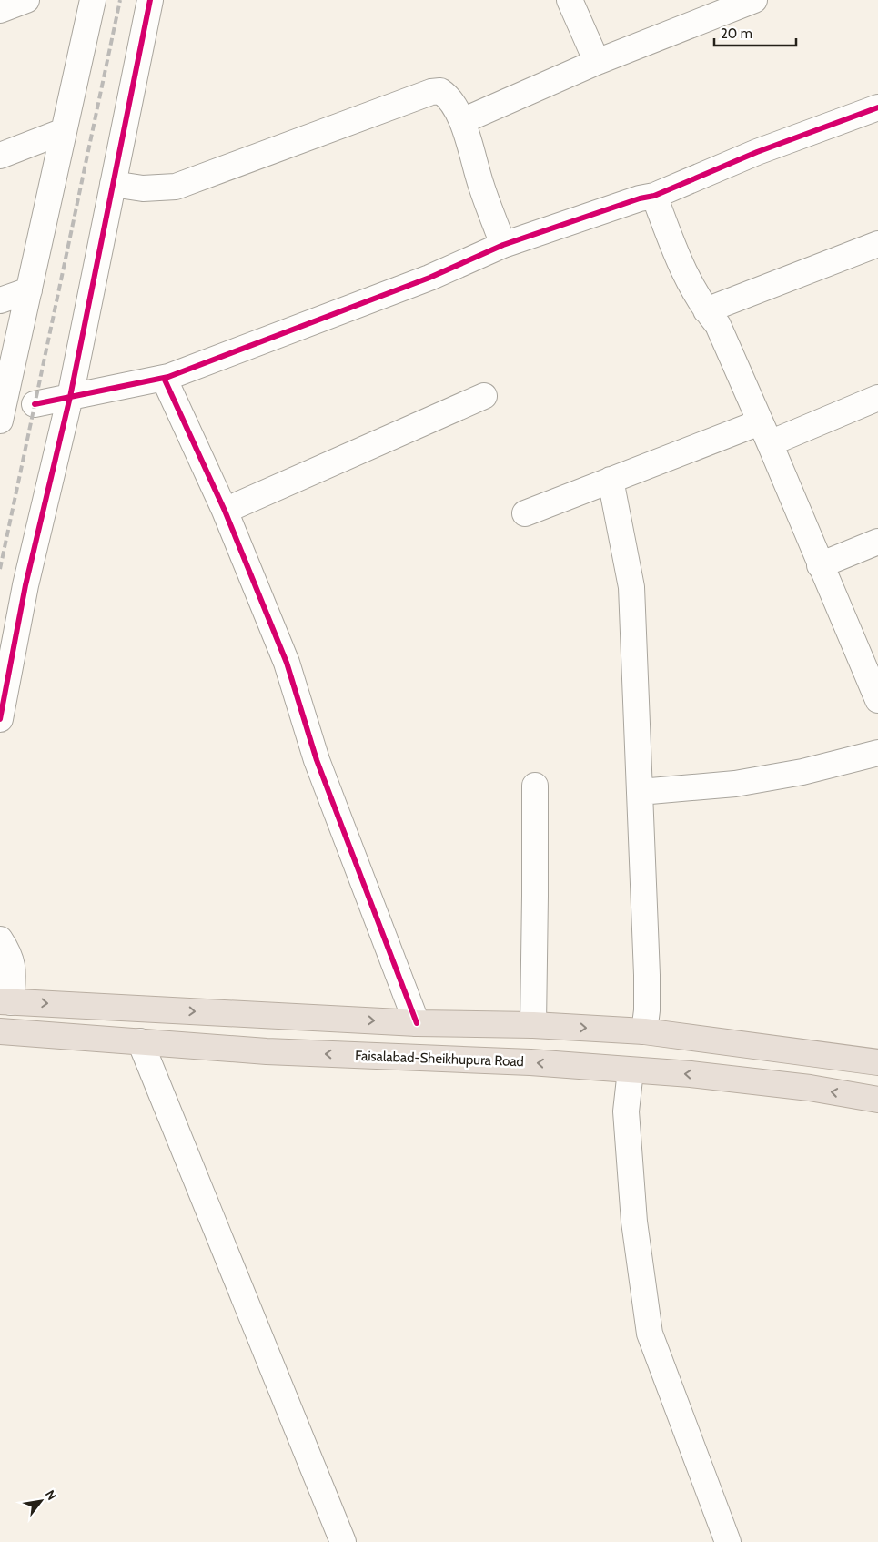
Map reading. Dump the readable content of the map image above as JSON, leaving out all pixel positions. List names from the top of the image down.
{
  "streets": {
    "highway": ["Faisalabad-Sheikhupura Road"]
  },
  "scale_bar": "20 m",
  "north": "top right"
}
